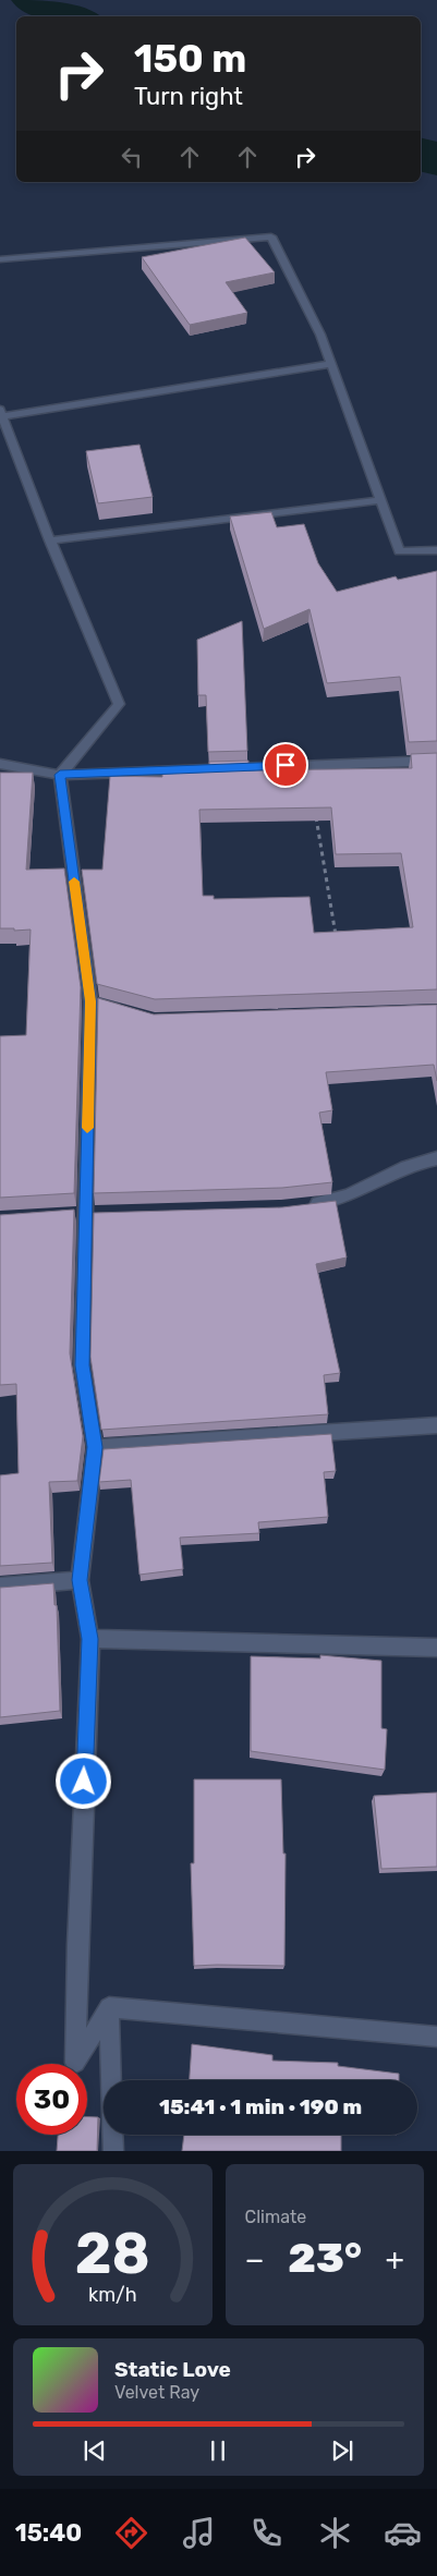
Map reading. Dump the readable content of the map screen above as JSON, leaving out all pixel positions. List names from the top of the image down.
{
  "page": {
    "turn": ["150 m", "Turn right"],
    "limit": "30",
    "trip": "15:41 · 1 min · 190 m",
    "tile": "Climate",
    "heat": ["−", "23°", "+"],
    "song": ["Static Love", "Velvet Ray"],
    "tabs": "15:40",
    "gauge": ["28", "km/h"]
  }
}
